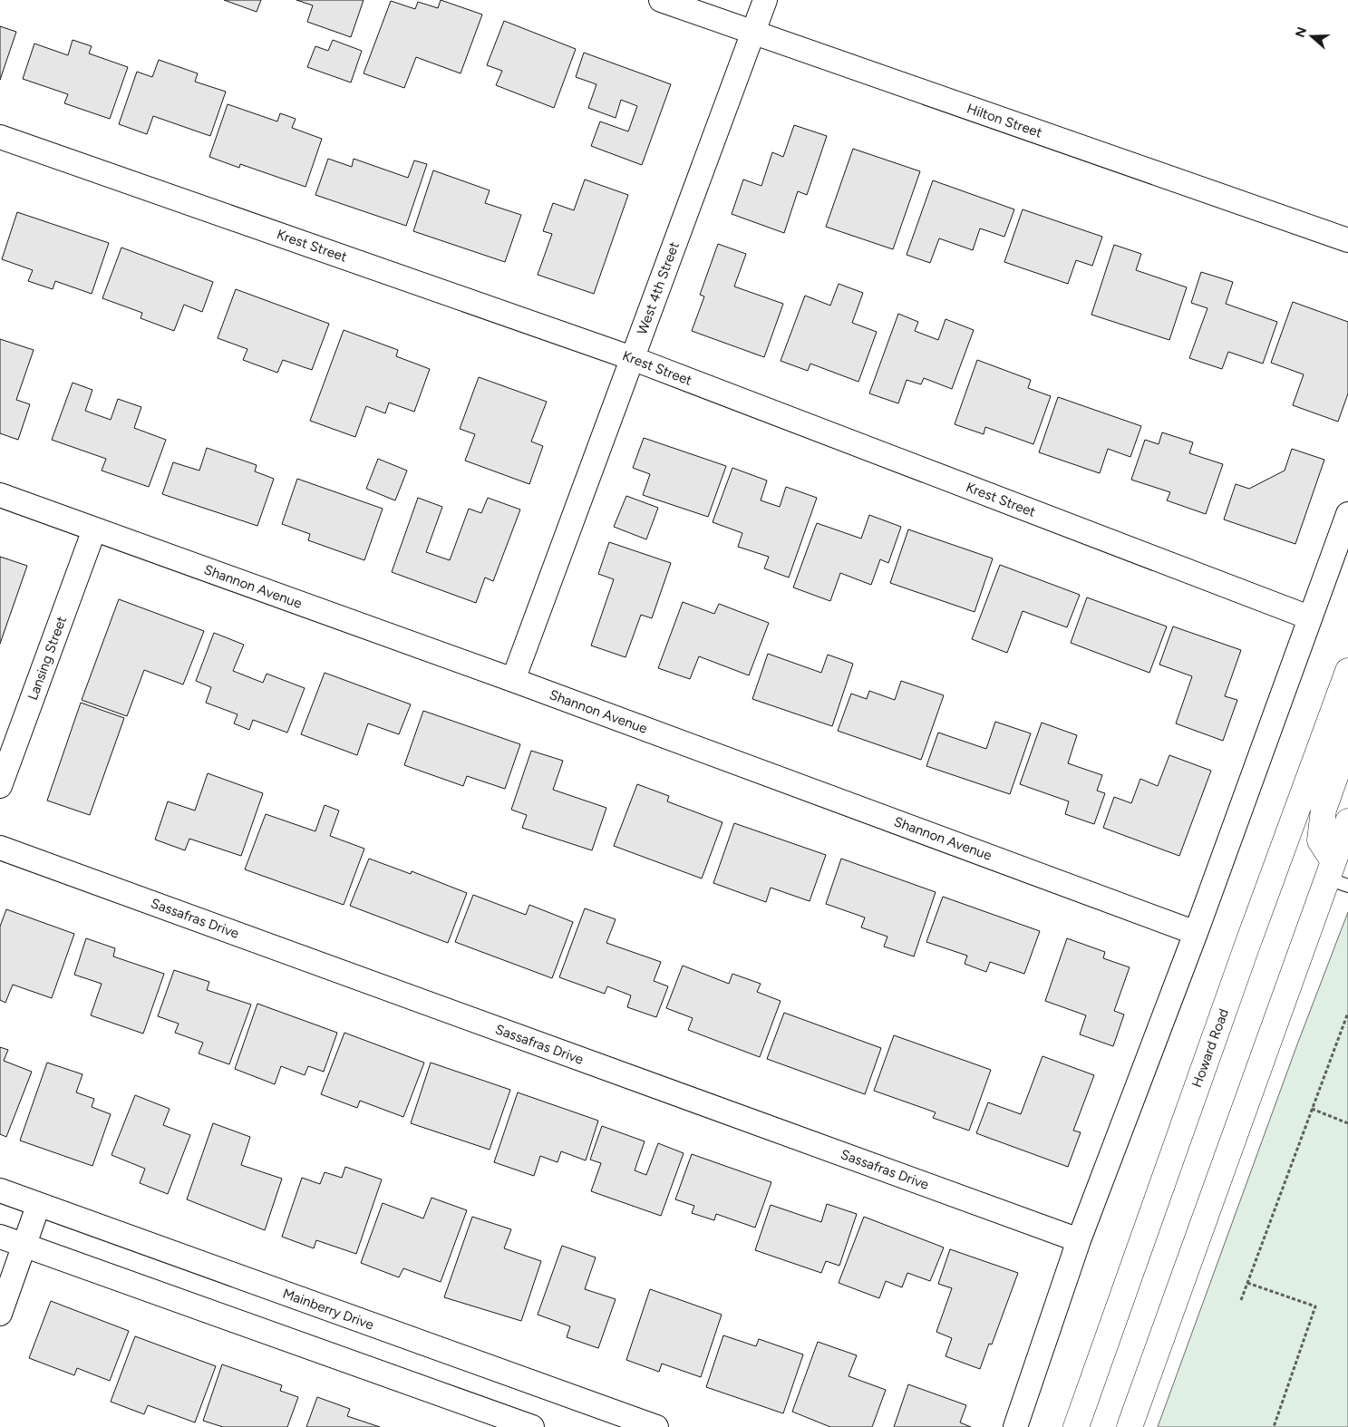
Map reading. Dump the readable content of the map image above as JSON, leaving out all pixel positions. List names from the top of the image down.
{
  "streets": {
    "main road": ["Howard Road"],
    "street": [
      "Hilton Street",
      "Krest Street",
      "West 4th Street",
      "Shannon Avenue",
      "Lansing Street",
      "Sassafras Drive",
      "Mainberry Drive"
    ]
  },
  "crossings": [
    ["Hilton Street", "West 4th Street"],
    ["Krest Street", "West 4th Street"],
    ["West 4th Street", "Shannon Avenue"],
    ["Shannon Avenue", "Lansing Street"]
  ],
  "north": "left"
}
